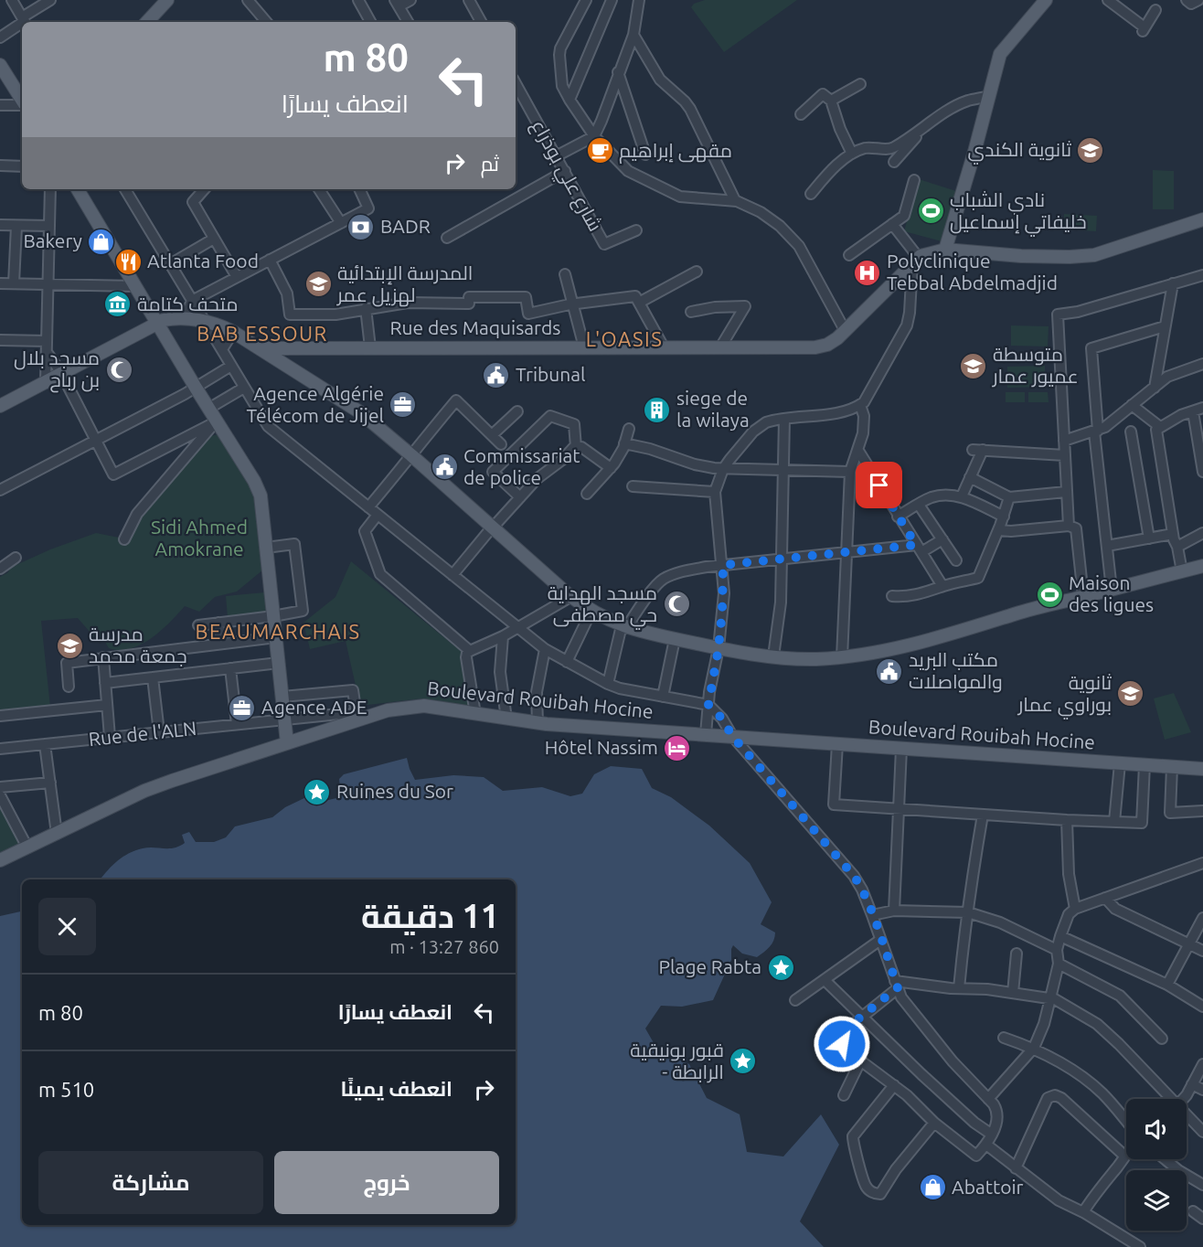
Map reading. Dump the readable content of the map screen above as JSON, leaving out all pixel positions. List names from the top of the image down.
{
  "streets": {
    "main road": ["Rue des Maquisards", "Boulevard Rouibah Hocine"],
    "street": ["شارع علي بوذراع", "Rue de l'ALN"]
  },
  "crossings": [
    ["Boulevard Rouibah Hocine", "Rue de l'ALN"]
  ],
  "districts": ["BAB ESSOUR", "L'OASIS", "BEAUMARCHAIS"],
  "parks": ["Sidi Ahmed Amokrane"],
  "places": {
    "school or university": [
      "ثانوية الكندي",
      "المدرسة الإبتدائية لهزيل عمر",
      "متوسطة عميور عمار",
      "مدرسة جمعة محمد",
      "ثانوية بوراوي عمار"
    ],
    "cafe": ["مقهى إبراهيم"],
    "sports": ["نادي الشباب خليفاتي إسماعيل", "Maison des ligues"],
    "bank": ["BADR"],
    "shop": ["Bakery", "Abattoir"],
    "restaurant": ["Atlanta Food"],
    "hospital": ["Polyclinique Tebbal Abdelmadjid"],
    "museum": ["متحف كتامة"],
    "mosque": ["مسجد بلال بن رباح", "مسجد الهداية حي مصطفى"],
    "public building": ["Tribunal", "Commissariat de police", "مكتب البريد والمواصلات"],
    "office": ["Agence Algérie Télécom de Jijel", "Agence ADE"],
    "building": ["siege de la wilaya"],
    "hotel": ["Hôtel Nassim"],
    "place": ["Ruines du Sor", "Plage Rabta", "قبور بونيقية - الرابطة"]
  },
  "page": {
    "turn": ["80 m", "انعطف يسارًا"],
    "then": "ثم",
    "heading": ["11 دقيقة", "860 m · 13:27"],
    "list": [
      {
        "name": "انعطف يسارًا",
        "value": "80 m"
      },
      {
        "name": "انعطف يمينًا",
        "value": "510 m"
      }
    ],
    "buttons": ["خروج", "مشاركة"]
  }
}
